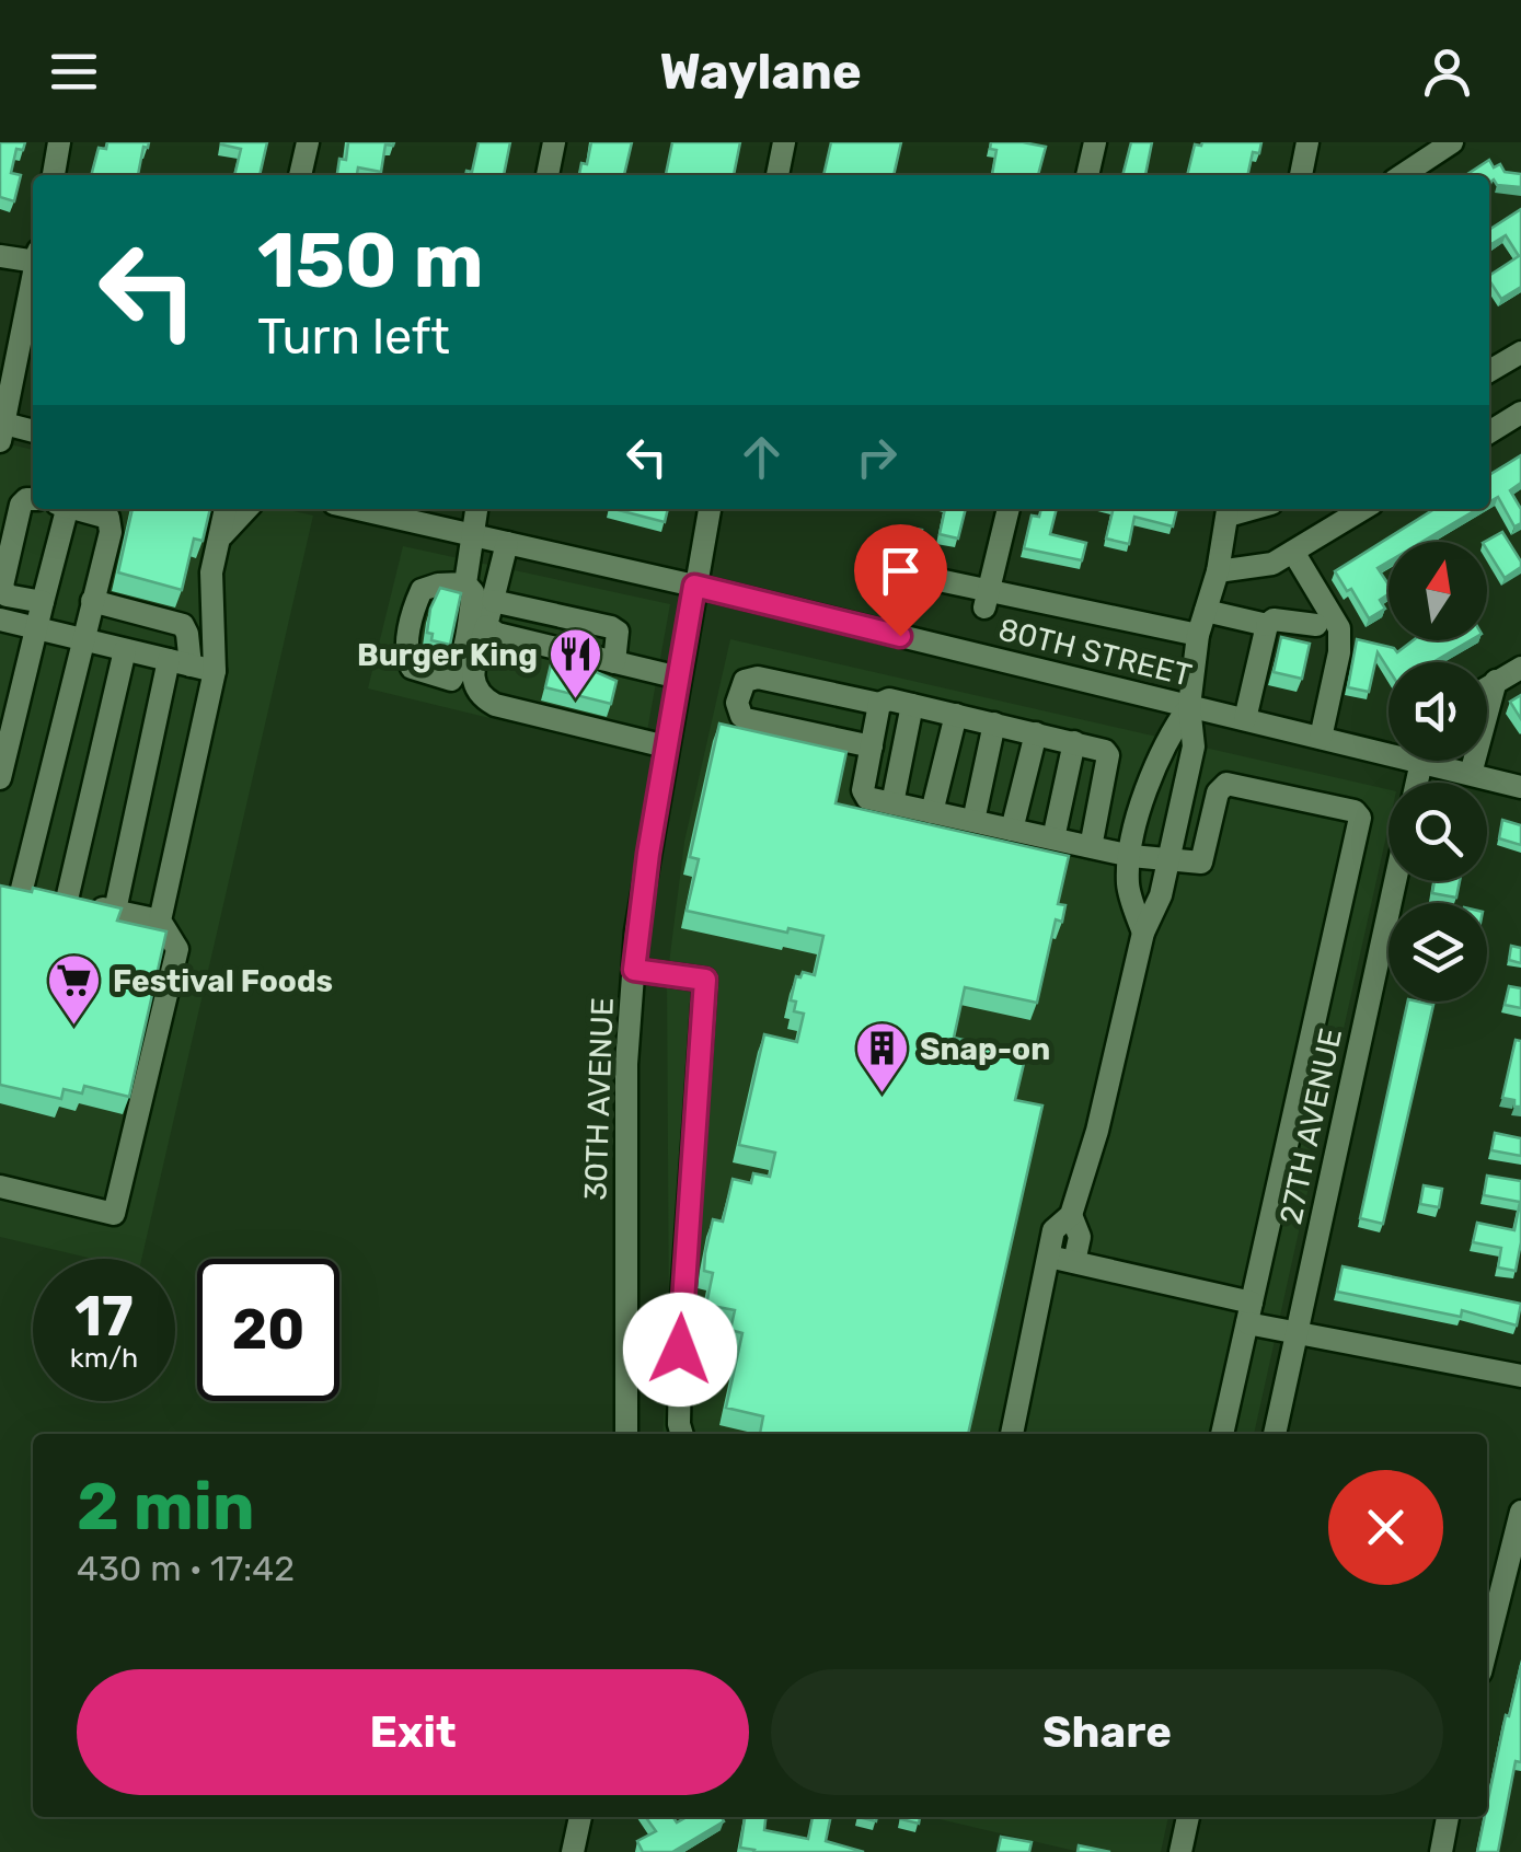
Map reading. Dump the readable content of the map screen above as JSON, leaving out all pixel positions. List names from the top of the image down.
{
  "streets": {
    "street": ["80TH STREET", "30TH AVENUE", "27TH AVENUE"]
  },
  "crossings": [
    ["80TH STREET", "30TH AVENUE"]
  ],
  "places": {
    "restaurant": ["Burger King"],
    "supermarket": ["Festival Foods"],
    "building": ["Snap-on"]
  },
  "north": "top",
  "page": {
    "header": "Waylane",
    "turn": ["150 m", "Turn left"],
    "speed": "17 km/h",
    "limit": "20",
    "heading": ["2 min", "430 m · 17:42"],
    "buttons": ["Exit", "Share"]
  }
}
